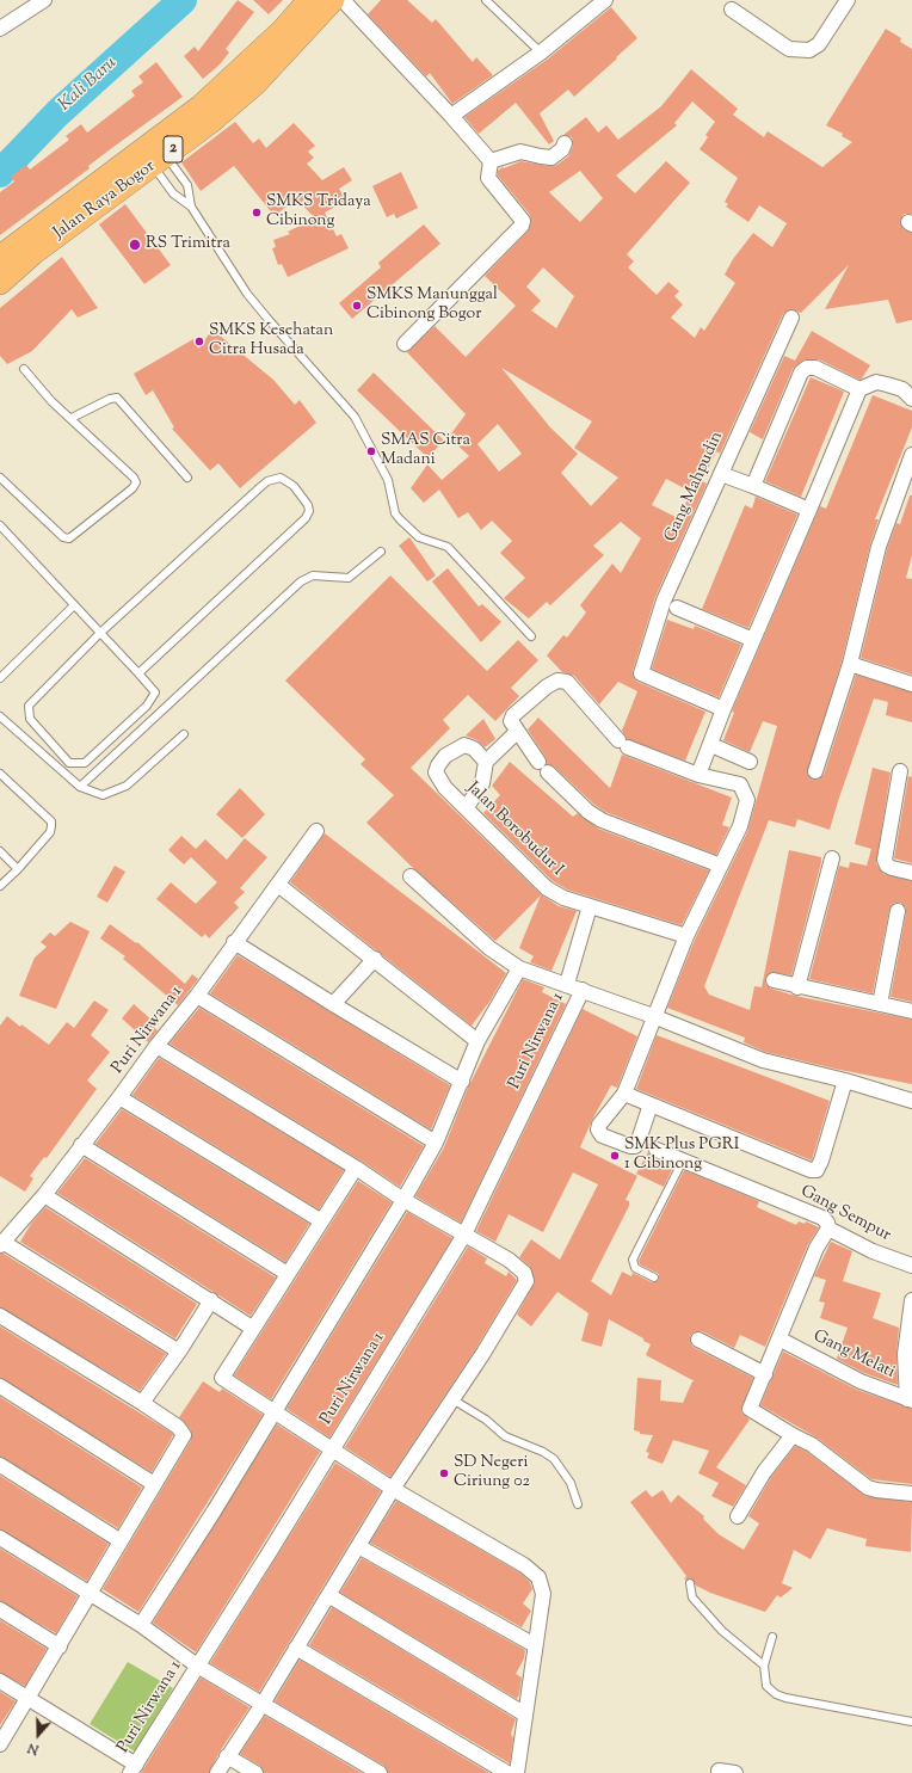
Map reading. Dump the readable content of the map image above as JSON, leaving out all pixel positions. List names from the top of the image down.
{
  "streets": {
    "highway": ["2", "Jalan Raya Bogor"],
    "street": [
      "Gang Mahpudin",
      "Jalan Borobudur I",
      "Puri Nirwana 1",
      "Gang Sempur",
      "Gang Melati"
    ]
  },
  "water": ["Kali Baru"],
  "places": [
    "SMKS Tridaya Cibinong",
    "RS Trimitra",
    "SMKS Manunggal Cibinong Bogor",
    "SMKS Kesehatan Citra Husada",
    "SMAS Citra Madani",
    "SMK Plus PGRI 1 Cibinong",
    "SD Negeri Ciriung 02"
  ],
  "north": "bottom"
}
